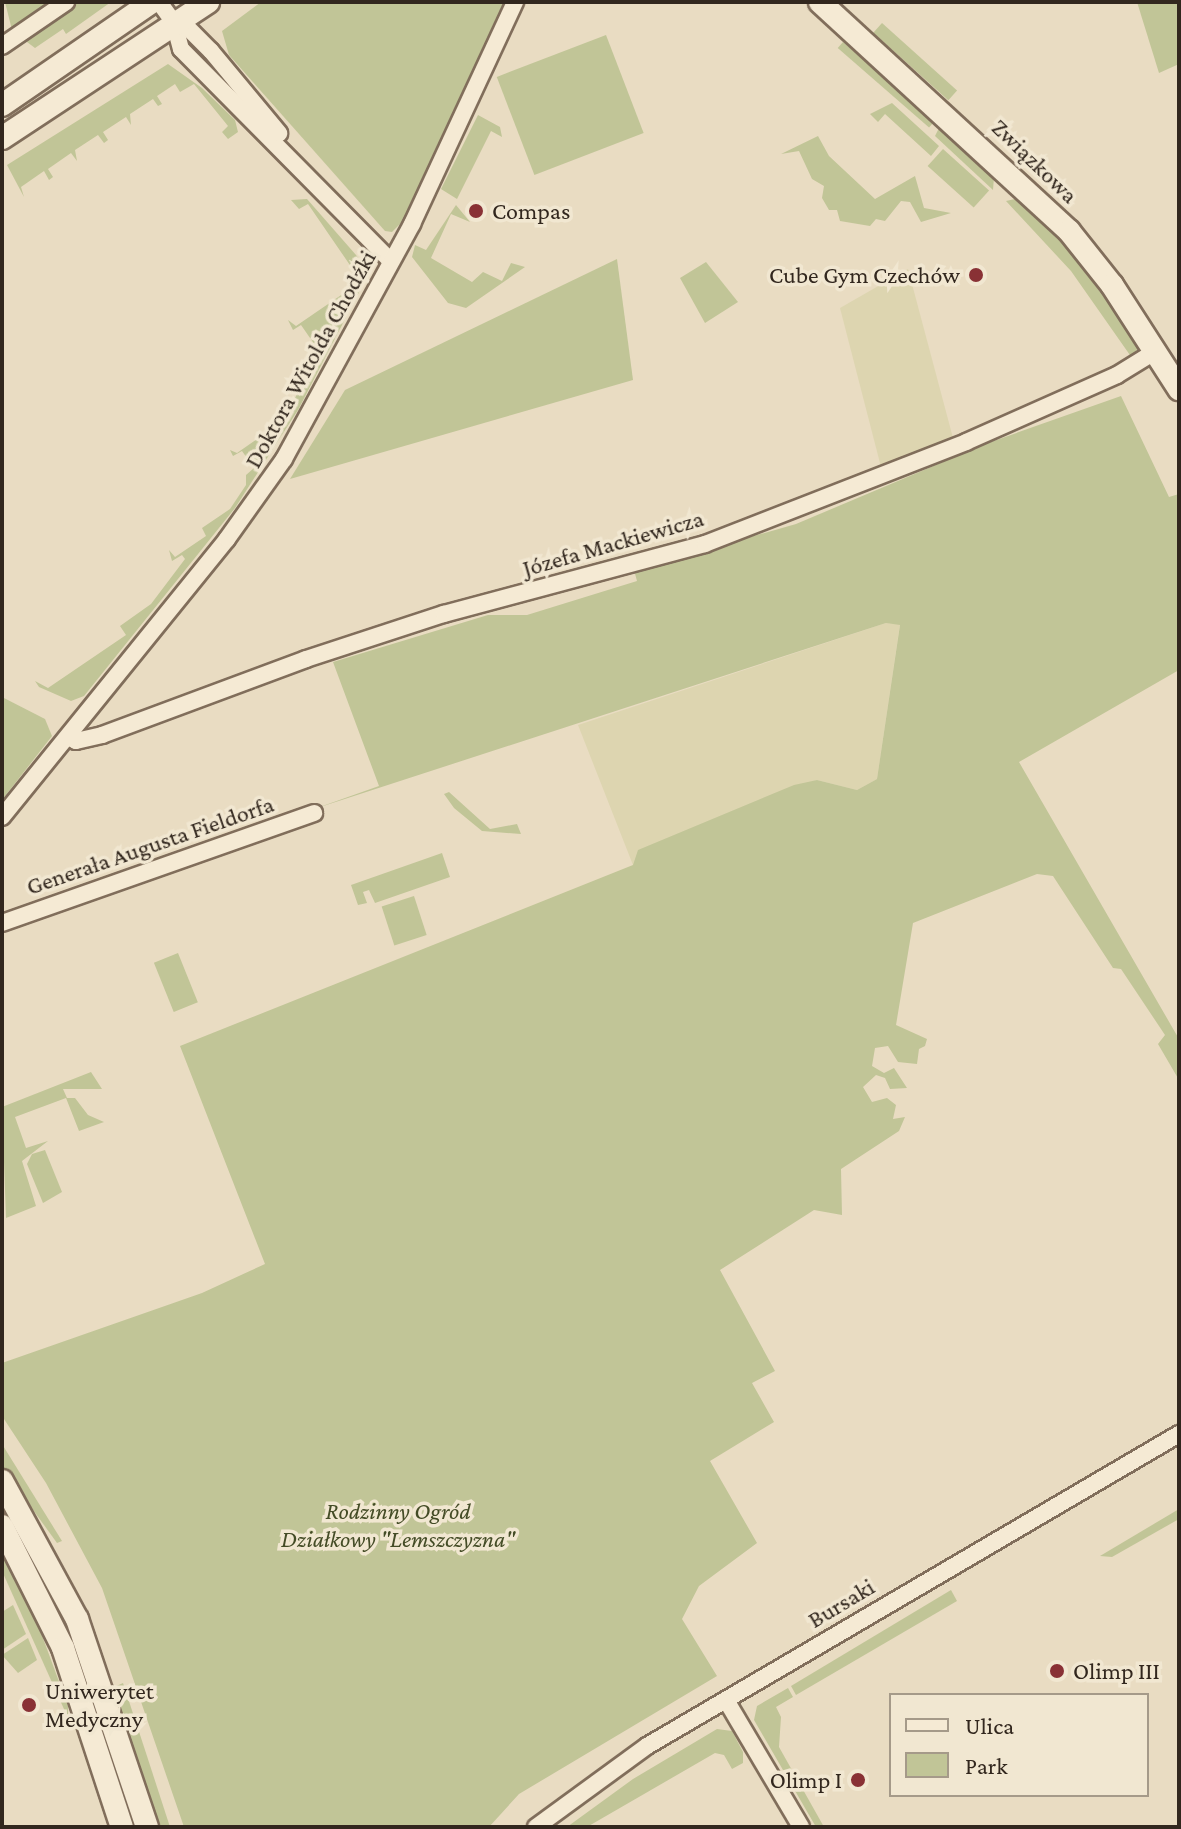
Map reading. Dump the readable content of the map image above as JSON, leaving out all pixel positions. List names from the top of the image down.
{
  "streets": {
    "street": [
      "Związkowa",
      "Doktora Witolda Chodźki",
      "Józefa Mackiewicza",
      "Generała Augusta Fieldorfa",
      "Bursaki"
    ]
  },
  "crossings": [
    ["Związkowa", "Józefa Mackiewicza"],
    ["Doktora Witolda Chodźki", "Józefa Mackiewicza"]
  ],
  "parks": ["Rodzinny Ogród Działkowy \"Lemszczyzna\""],
  "places": [
    "Compas",
    "Cube Gym Czechów",
    "Olimp III",
    "Uniwerytet Medyczny",
    "Olimp I"
  ],
  "legend": ["Ulica", "Park"]
}
